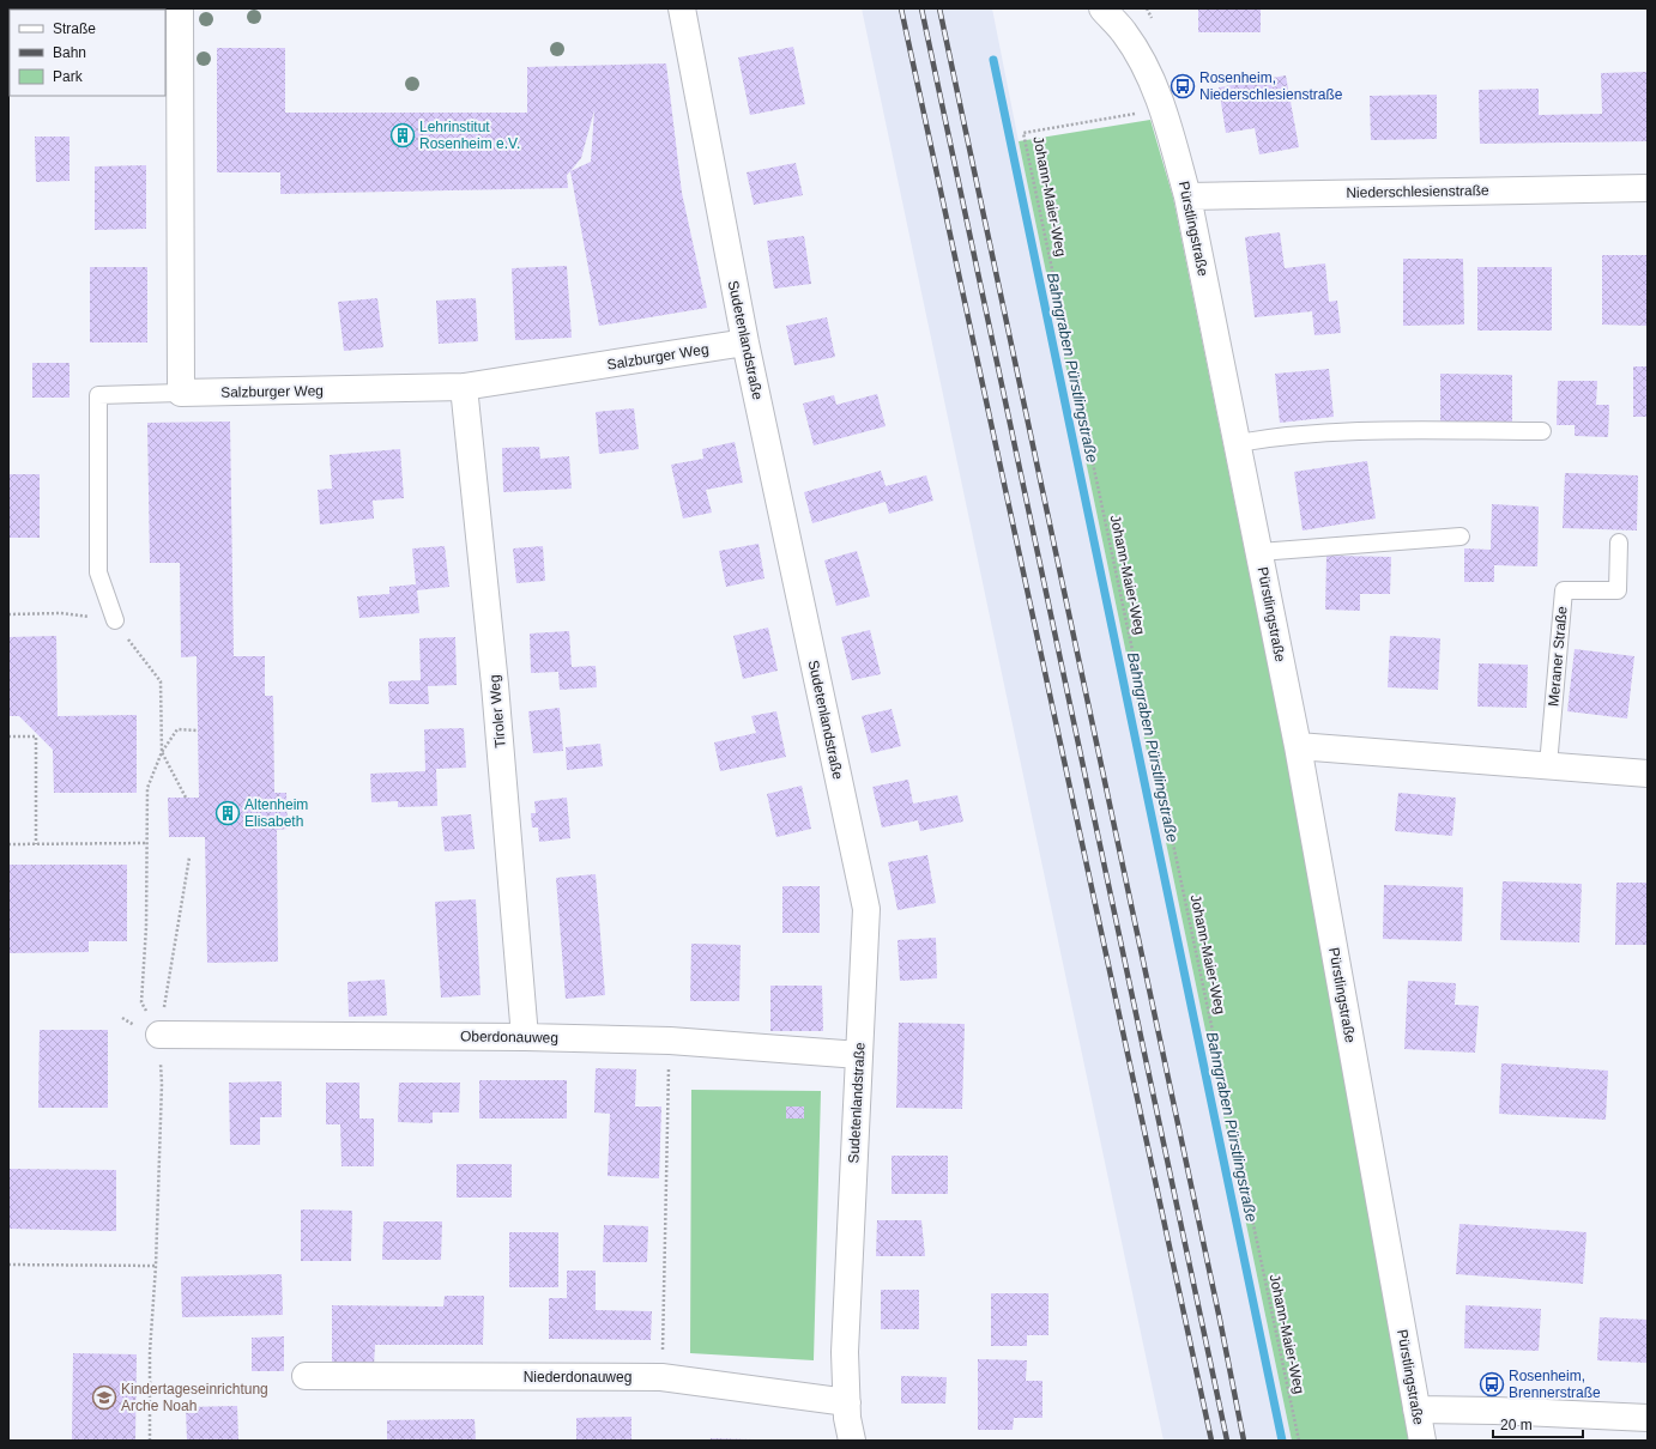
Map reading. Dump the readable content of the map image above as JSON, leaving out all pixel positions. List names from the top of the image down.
{
  "streets": {
    "street": [
      "Niederschlesienstraße",
      "Pürstlingstraße",
      "Sudetenlandstraße",
      "Salzburger Weg",
      "Tiroler Weg",
      "Oberdonauweg",
      "Niederdonauweg"
    ],
    "lane": ["Meraner Straße"],
    "path": ["Johann-Maier-Weg"]
  },
  "crossings": [
    ["Niederschlesienstraße", "Pürstlingstraße"],
    ["Johann-Maier-Weg", "Pürstlingstraße"],
    ["Sudetenlandstraße", "Salzburger Weg"],
    ["Sudetenlandstraße", "Oberdonauweg"],
    ["Sudetenlandstraße", "Niederdonauweg"],
    ["Salzburger Weg", "Tiroler Weg"],
    ["Tiroler Weg", "Oberdonauweg"]
  ],
  "water": ["Bahngraben Pürstlingstraße"],
  "places": {
    "bus stop": ["Rosenheim, Niederschlesienstraße", "Rosenheim, Brennerstraße"],
    "building": ["Lehrinstitut Rosenheim e.V.", "Altenheim Elisabeth"],
    "school or university": ["Kindertageseinrichtung Arche Noah"]
  },
  "legend": ["Straße", "Bahn", "Park"],
  "scale_bar": "20 m"
}
